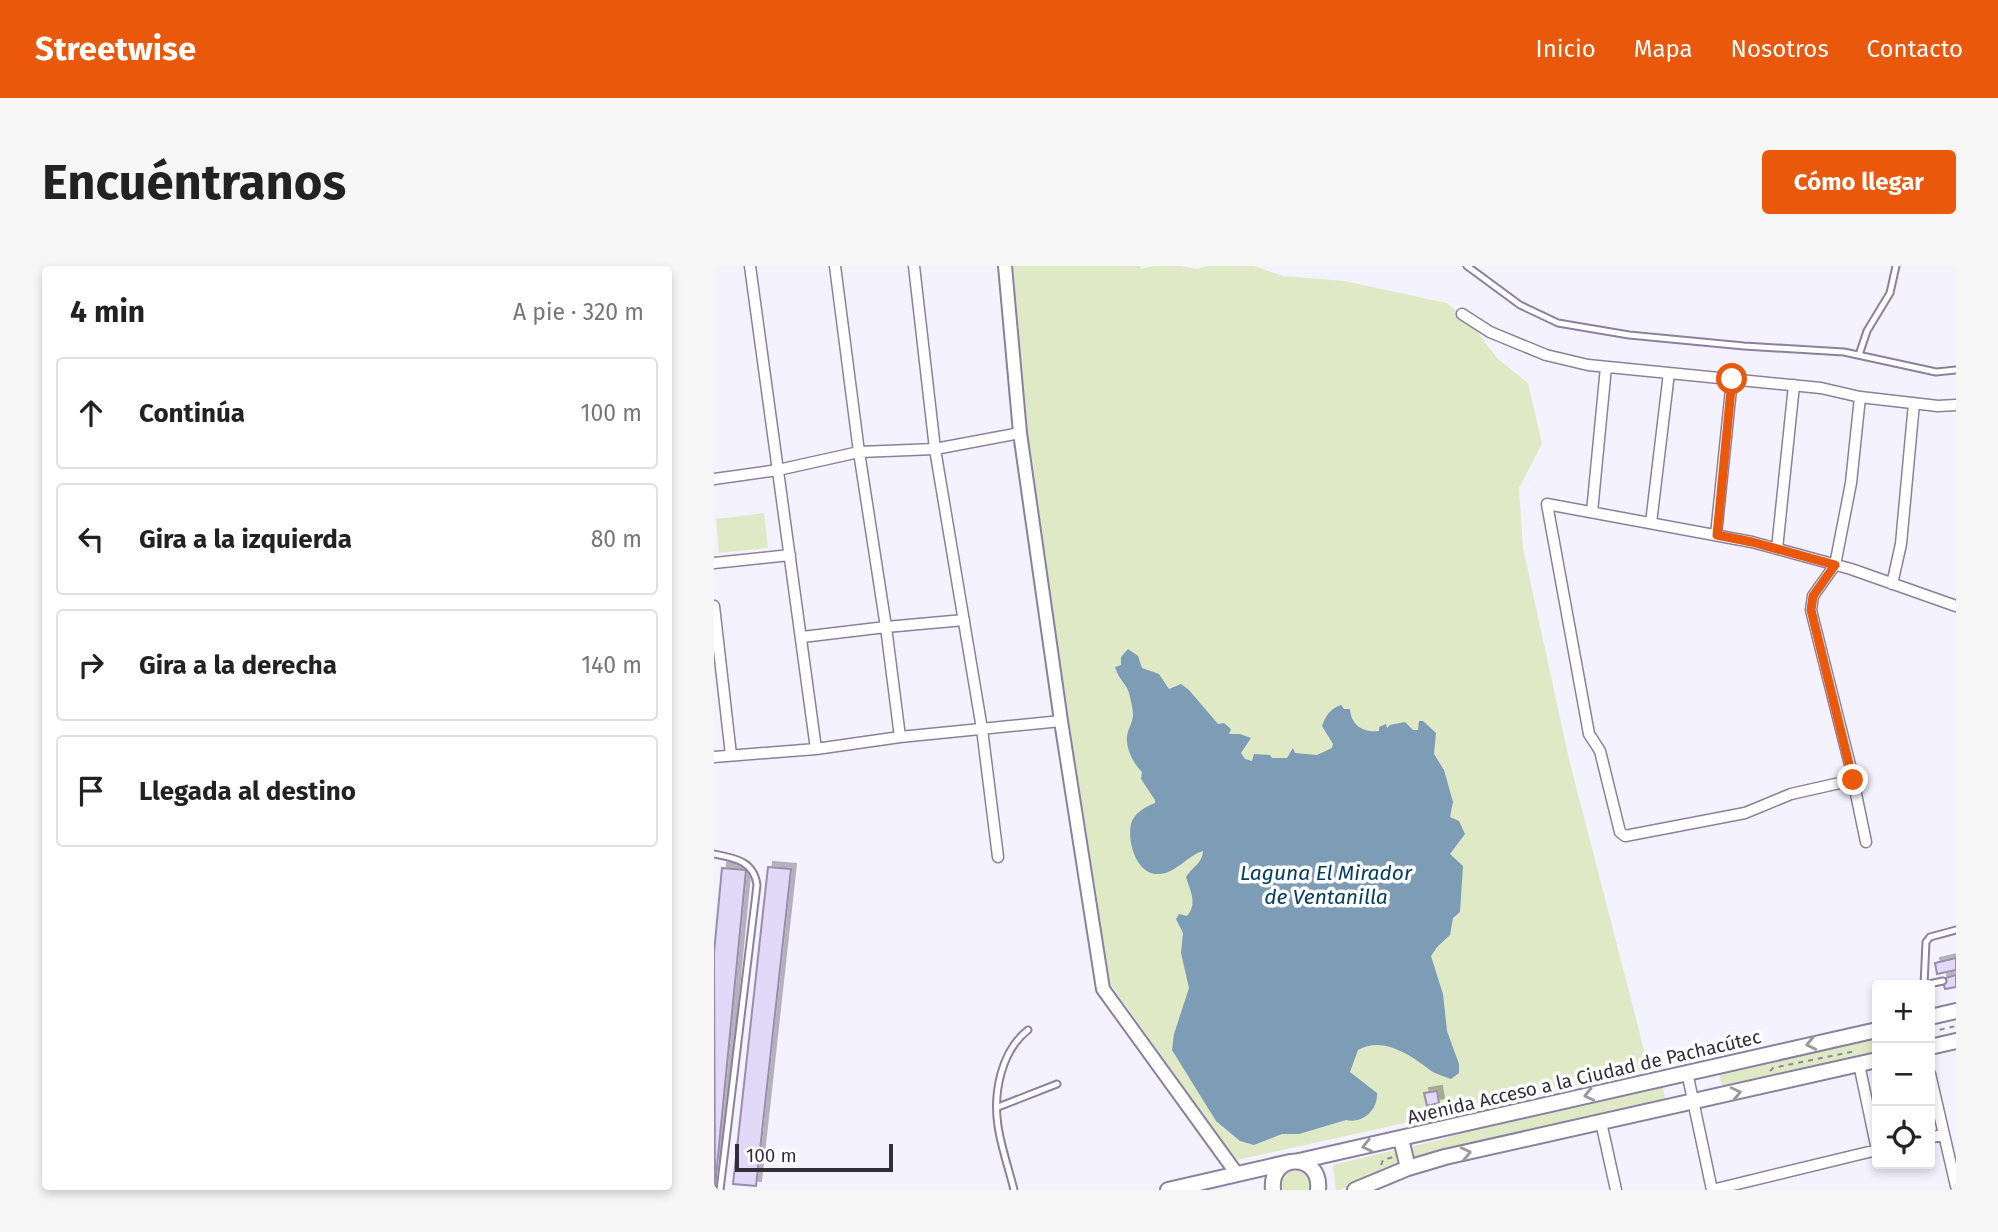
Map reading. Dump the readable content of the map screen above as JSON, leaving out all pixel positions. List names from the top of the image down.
{
  "streets": {
    "main road": ["Avenida Acceso a la Ciudad de Pachacútec"]
  },
  "water": ["Laguna El Mirador de Ventanilla"],
  "scale_bar": "100 m",
  "page": {
    "header": "Streetwise",
    "nav": [
      "Inicio",
      "Mapa",
      "Nosotros",
      "Contacto"
    ],
    "buttons": "Cómo llegar",
    "title": "Encuéntranos",
    "heading": ["4 min", "A pie · 320 m"],
    "list": [
      ["Continúa", "100 m"],
      ["Gira a la izquierda", "80 m"],
      ["Gira a la derecha", "140 m"],
      "Llegada al destino"
    ],
    "map_buttons": ["+", "−"],
    "scale": "100 m"
  }
}
